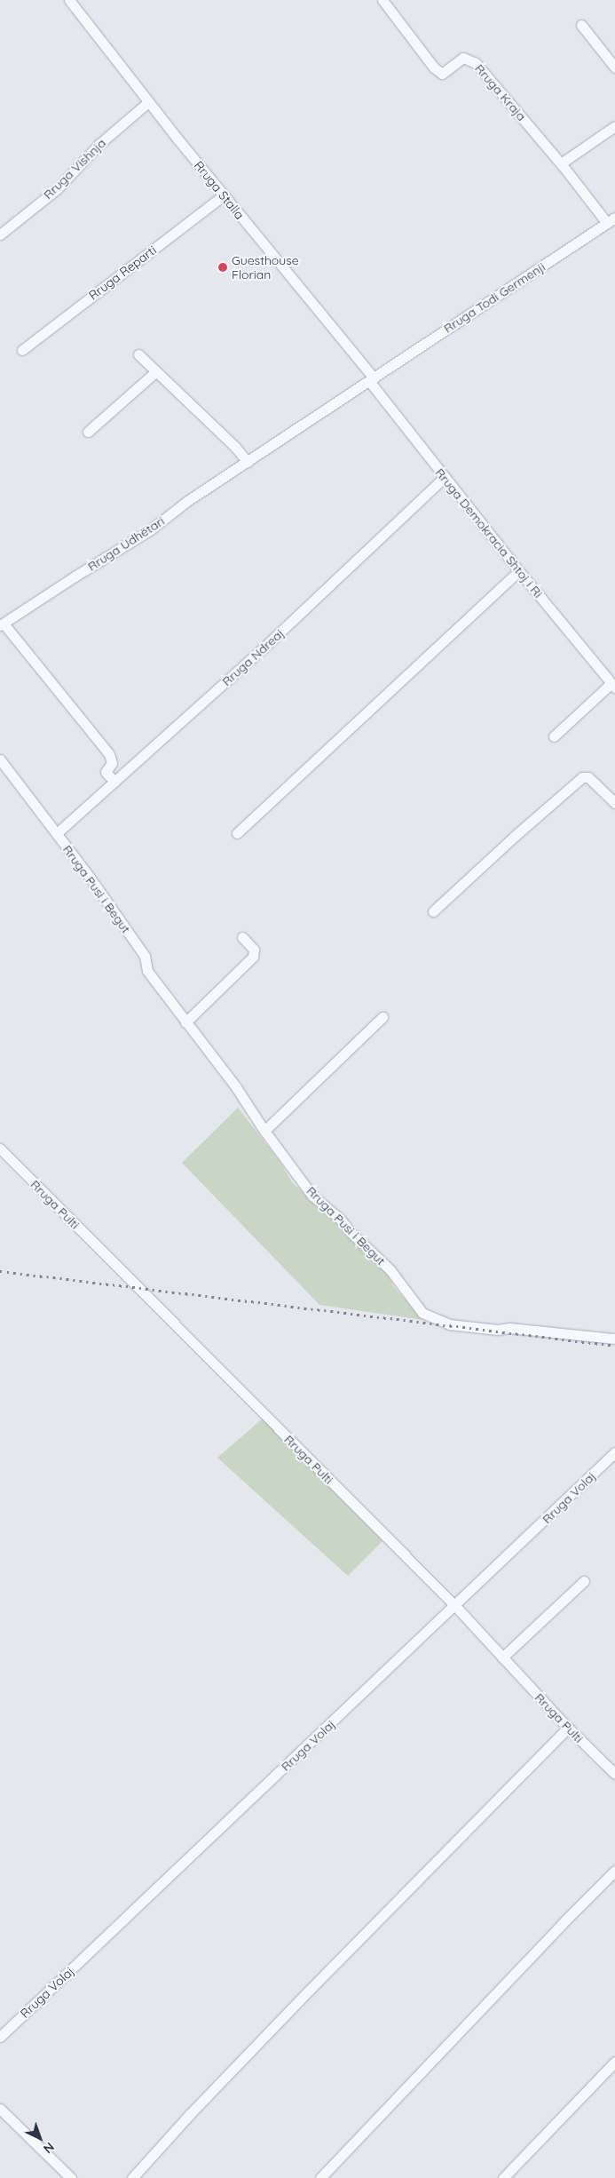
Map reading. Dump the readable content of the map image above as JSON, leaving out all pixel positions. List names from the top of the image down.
{
  "streets": {
    "street": [
      "Rruga Kraja",
      "Rruga Vishnja",
      "Rruga Stalla",
      "Rruga Reparti",
      "Rruga Todi Germenji",
      "Rruga Demokracia Shtoj i Ri",
      "Rruga Udhëtari",
      "Rruga Ndreaj",
      "Rruga Pusi i Begut",
      "Rruga Pulti",
      "Rruga Volaj"
    ]
  },
  "crossings": [
    ["Rruga Kraja", "Rruga Todi Germenji"],
    ["Rruga Vishnja", "Rruga Stalla"],
    ["Rruga Stalla", "Rruga Reparti"],
    ["Rruga Stalla", "Rruga Todi Germenji"],
    ["Rruga Stalla", "Rruga Demokracia Shtoj i Ri"],
    ["Rruga Stalla", "Rruga Udhëtari"],
    ["Rruga Todi Germenji", "Rruga Demokracia Shtoj i Ri"],
    ["Rruga Todi Germenji", "Rruga Udhëtari"],
    ["Rruga Demokracia Shtoj i Ri", "Rruga Udhëtari"],
    ["Rruga Demokracia Shtoj i Ri", "Rruga Ndreaj"],
    ["Rruga Udhëtari", "Rruga Ndreaj"],
    ["Rruga Ndreaj", "Rruga Pusi i Begut"],
    ["Rruga Pulti", "Rruga Volaj"]
  ],
  "places": ["Guesthouse Florian"],
  "north": "bottom right"
}
